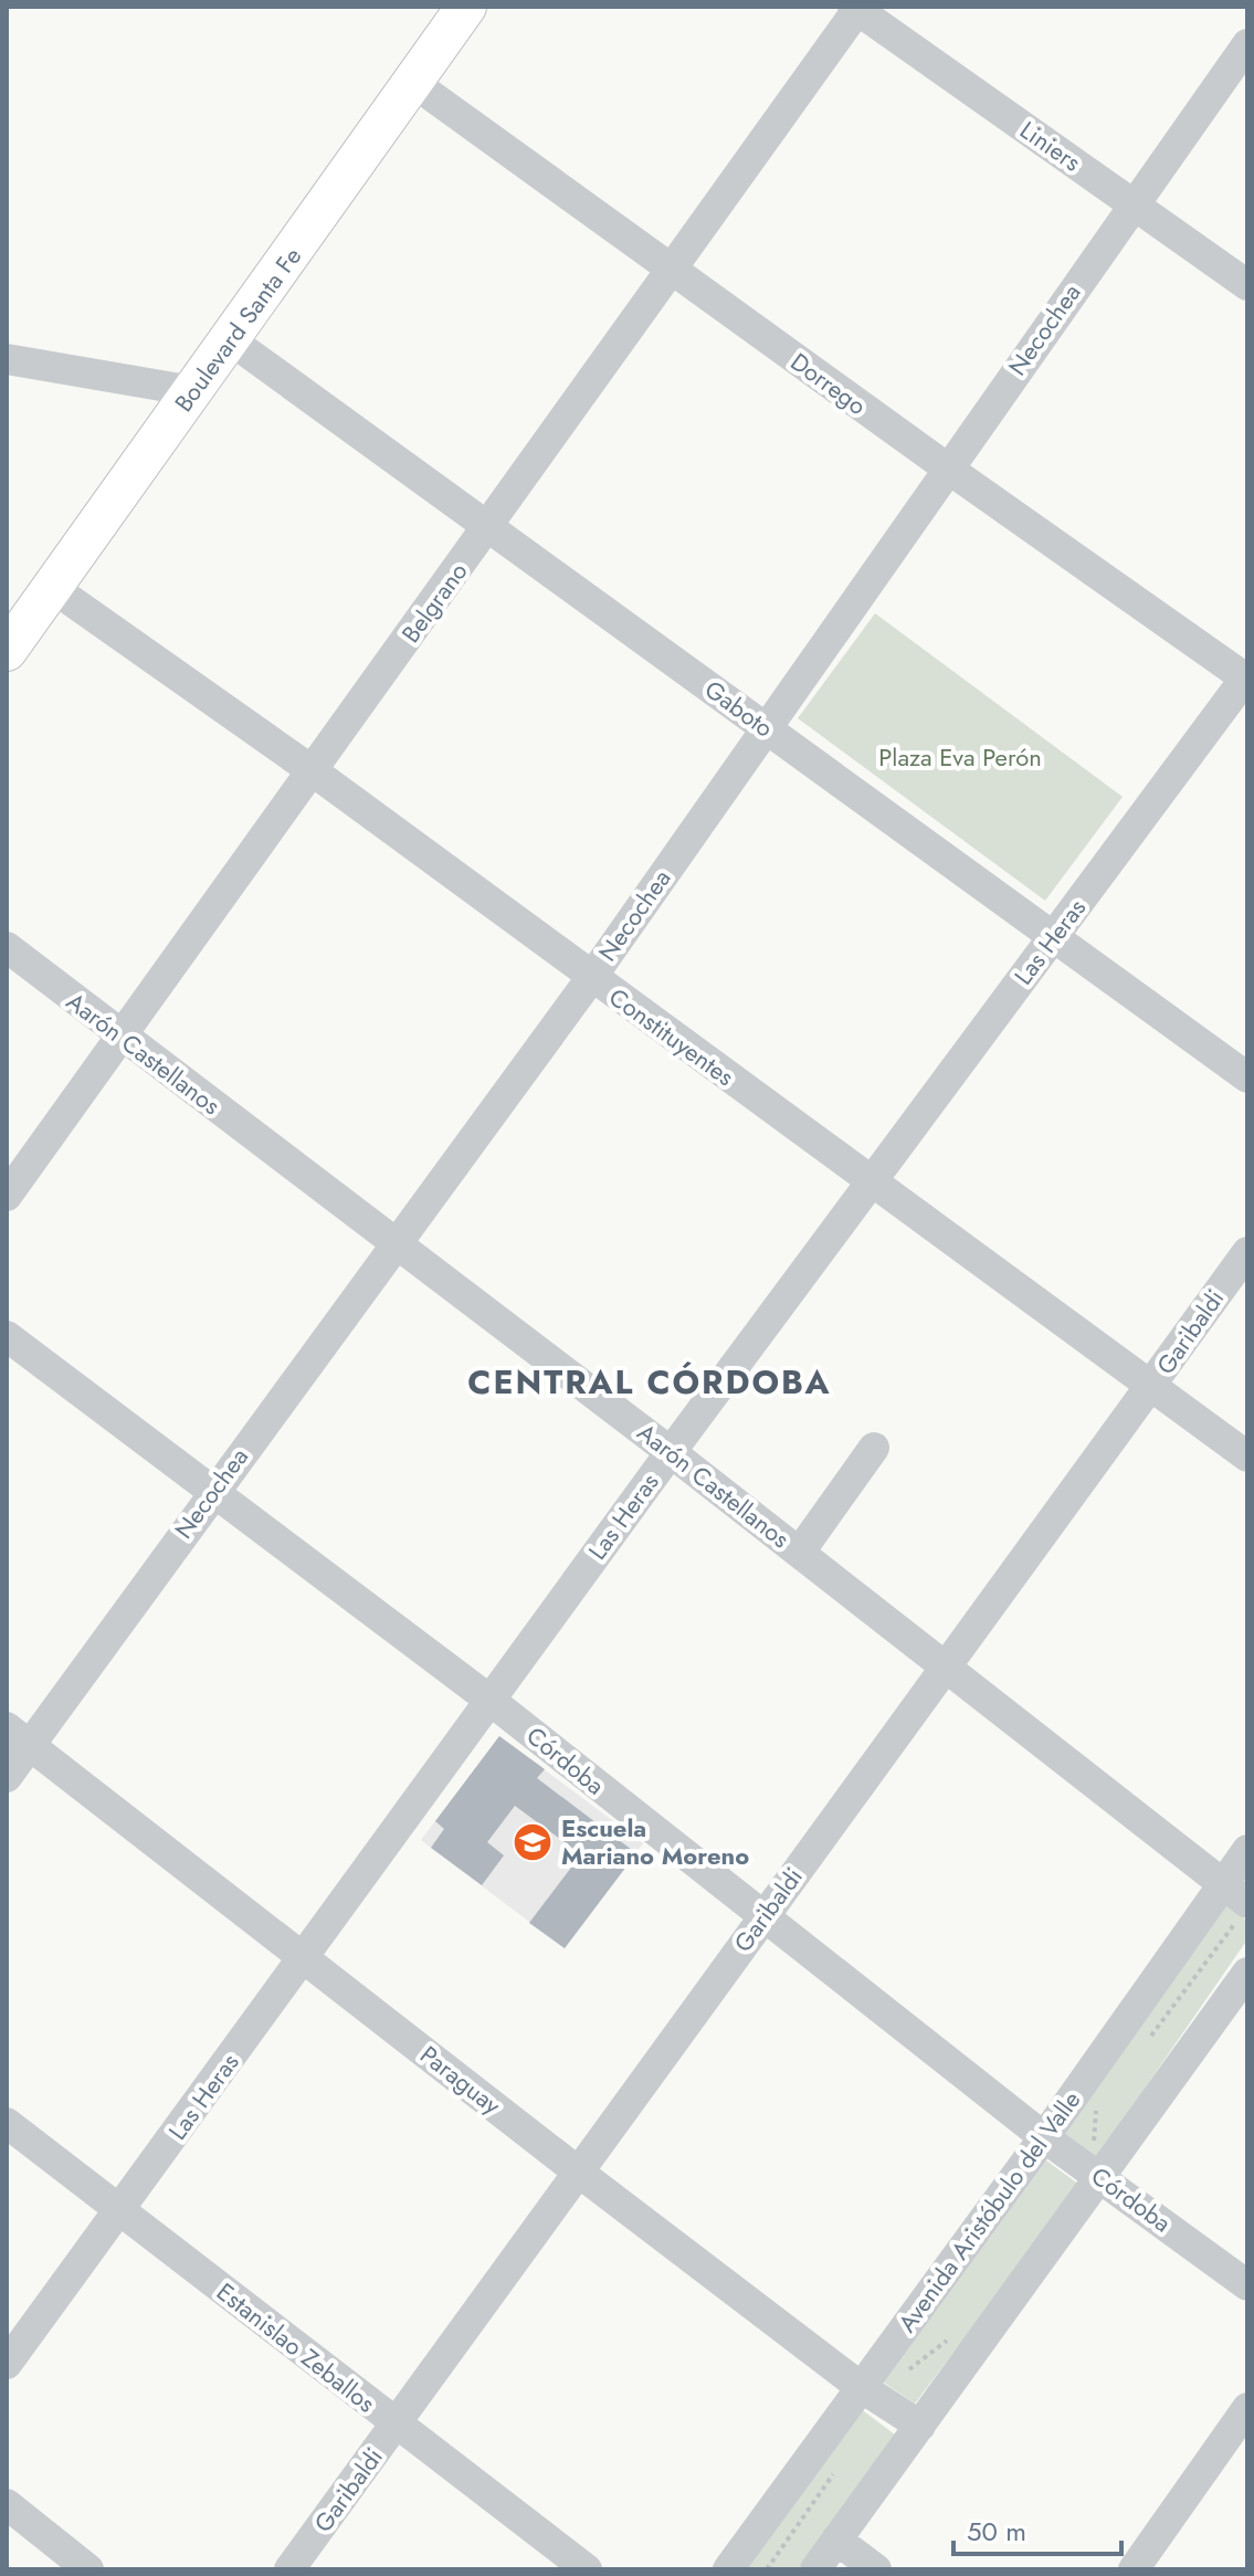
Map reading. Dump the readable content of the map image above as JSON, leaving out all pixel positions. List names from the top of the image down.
{
  "streets": {
    "main road": ["Boulevard Santa Fe"],
    "street": [
      "Liniers",
      "Necochea",
      "Dorrego",
      "Belgrano",
      "Gaboto",
      "Las Heras",
      "Constituyentes",
      "Aarón Castellanos",
      "Garibaldi",
      "Córdoba",
      "Paraguay",
      "Avenida Aristóbulo del Valle",
      "Estanislao Zeballos"
    ]
  },
  "crossings": [
    ["Liniers", "Necochea"],
    ["Liniers", "Belgrano"],
    ["Boulevard Santa Fe", "Dorrego"],
    ["Boulevard Santa Fe", "Gaboto"],
    ["Boulevard Santa Fe", "Constituyentes"],
    ["Necochea", "Dorrego"],
    ["Necochea", "Gaboto"],
    ["Necochea", "Constituyentes"],
    ["Necochea", "Aarón Castellanos"],
    ["Necochea", "Córdoba"],
    ["Necochea", "Paraguay"],
    ["Dorrego", "Belgrano"],
    ["Dorrego", "Las Heras"],
    ["Belgrano", "Gaboto"],
    ["Belgrano", "Constituyentes"],
    ["Belgrano", "Aarón Castellanos"],
    ["Gaboto", "Las Heras"],
    ["Las Heras", "Constituyentes"],
    ["Las Heras", "Aarón Castellanos"],
    ["Las Heras", "Córdoba"],
    ["Las Heras", "Paraguay"],
    ["Las Heras", "Estanislao Zeballos"],
    ["Constituyentes", "Garibaldi"],
    ["Aarón Castellanos", "Garibaldi"],
    ["Aarón Castellanos", "Avenida Aristóbulo del Valle"],
    ["Garibaldi", "Córdoba"],
    ["Garibaldi", "Paraguay"],
    ["Garibaldi", "Estanislao Zeballos"],
    ["Córdoba", "Avenida Aristóbulo del Valle"],
    ["Paraguay", "Avenida Aristóbulo del Valle"]
  ],
  "districts": ["CENTRAL CÓRDOBA"],
  "parks": ["Plaza Eva Perón"],
  "places": {
    "school or university": ["Escuela Mariano Moreno"]
  },
  "scale_bar": "50 m"
}
